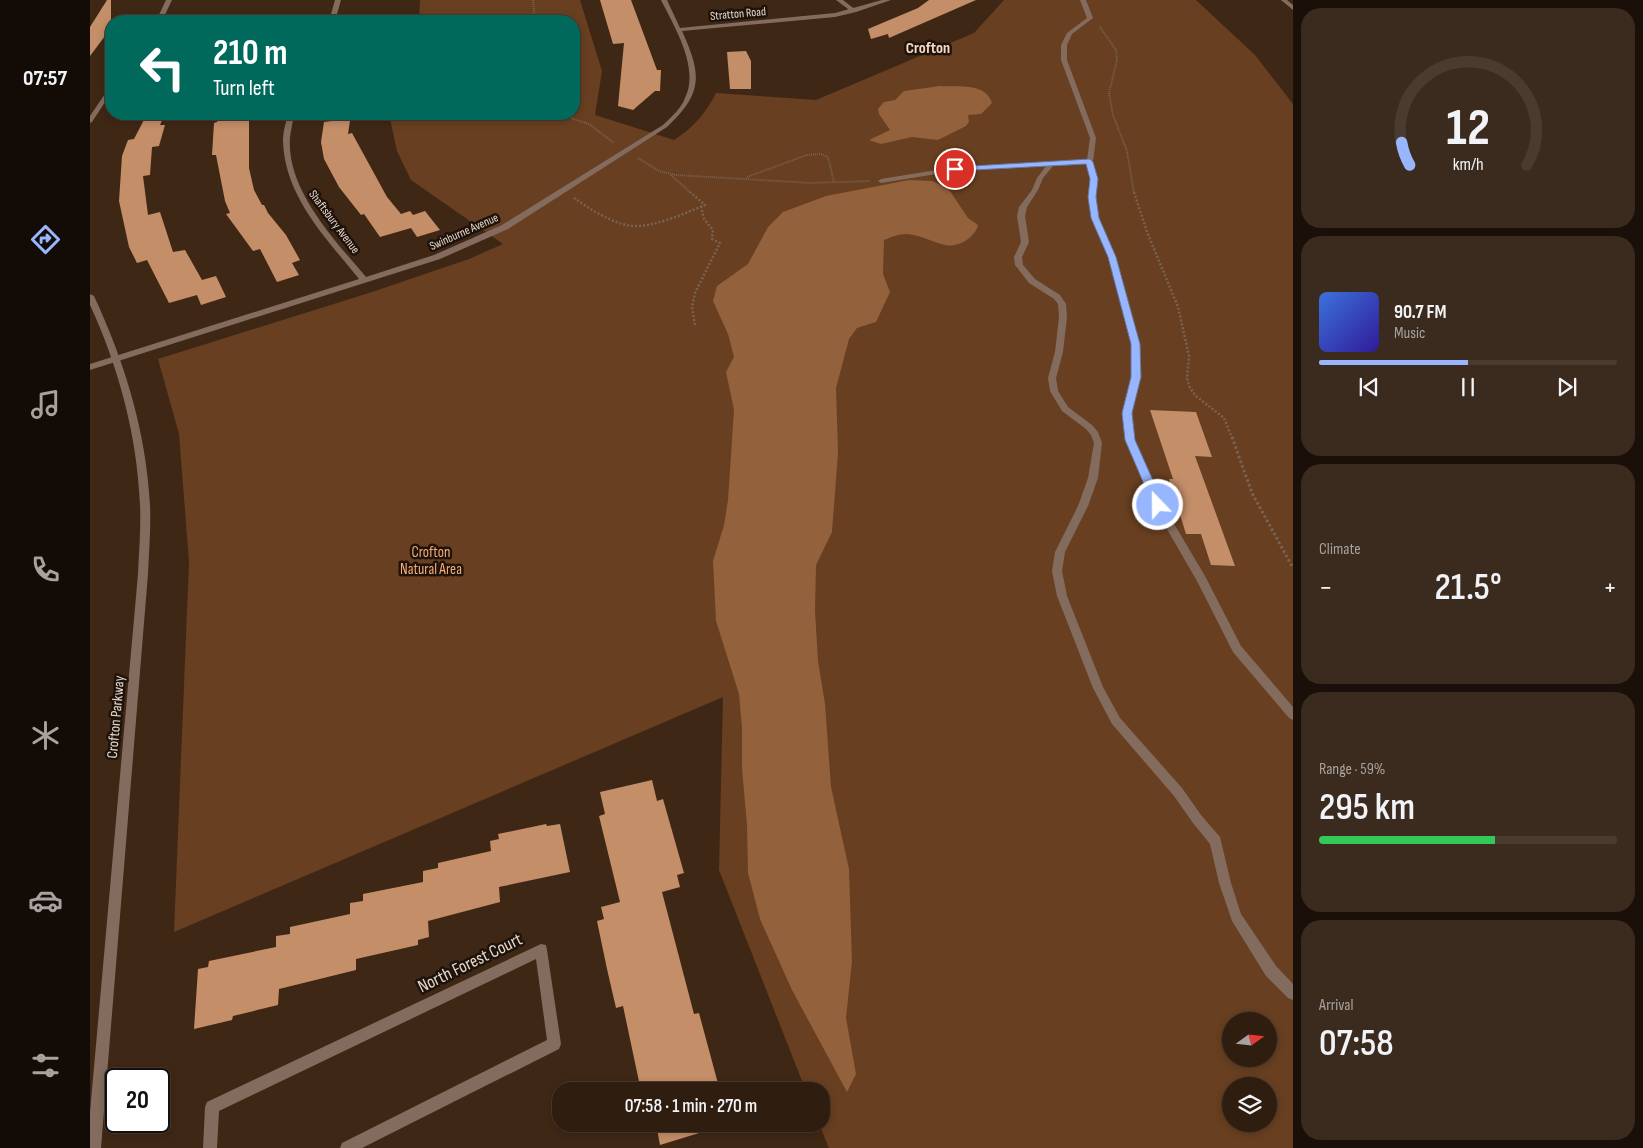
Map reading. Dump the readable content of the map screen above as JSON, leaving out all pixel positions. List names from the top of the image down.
{
  "streets": {
    "street": [
      "Stratton Road",
      "Shaftsbury Avenue",
      "Swinburne Avenue",
      "Crofton Parkway",
      "North Forest Court"
    ]
  },
  "crossings": [
    ["Stratton Road", "Swinburne Avenue"],
    ["Shaftsbury Avenue", "Swinburne Avenue"],
    ["Swinburne Avenue", "Crofton Parkway"]
  ],
  "districts": ["Crofton"],
  "parks": ["Crofton Natural Area"],
  "north": "right",
  "page": {
    "tabs": "07:57",
    "turn": ["210 m", "Turn left"],
    "song": ["90.7 FM", "Music"],
    "tile": [
      "Climate",
      ["Range · 59%", "295 km"],
      ["Arrival", "07:58"]
    ],
    "heat": ["−", "21.5°", "+"],
    "limit": "20",
    "trip": "07:58 · 1 min · 270 m",
    "gauge": ["12", "km/h"]
  }
}
